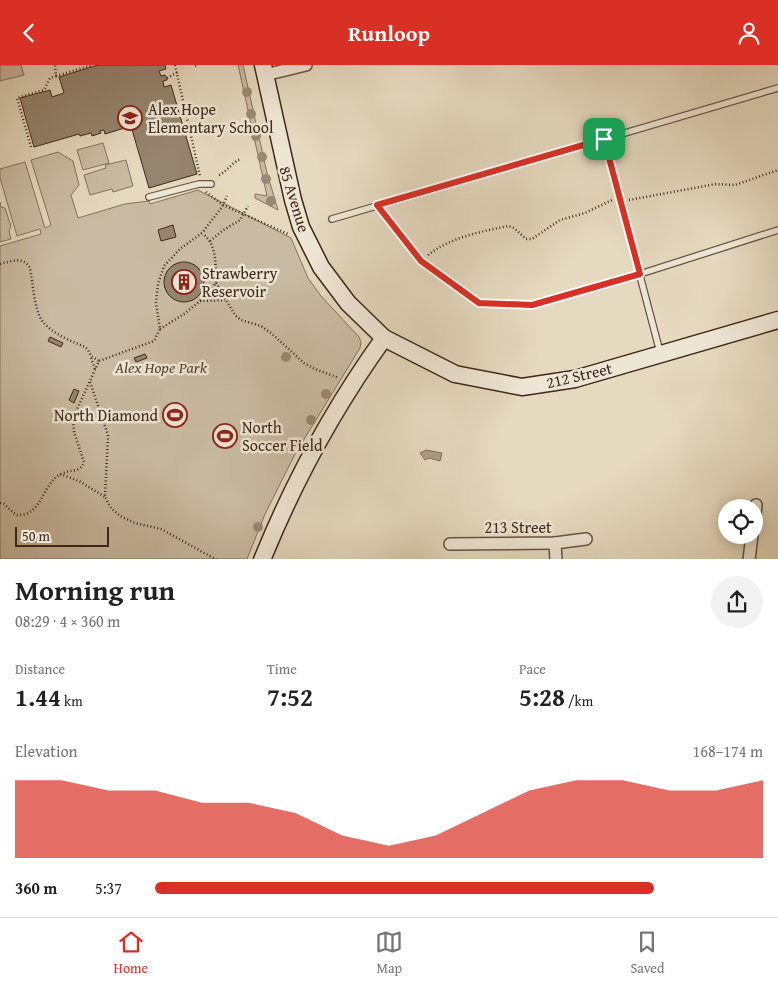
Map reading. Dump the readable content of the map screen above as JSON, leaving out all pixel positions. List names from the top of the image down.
{
  "streets": {
    "street": ["85 Avenue", "212 Street", "213 Street"]
  },
  "crossings": [
    ["85 Avenue", "212 Street"]
  ],
  "parks": ["Alex Hope Park"],
  "places": {
    "school or university": ["Alex Hope Elementary School"],
    "building": ["Strawberry Reservoir"],
    "sports": ["North Diamond", "North Soccer Field"]
  },
  "scale_bar": "50 m",
  "page": {
    "header": "Runloop",
    "scale": "50 m",
    "heading": ["Morning run", "08:29 · 4 × 360 m"],
    "stats": [
      ["Distance", "1.44 km"],
      ["Time", "7:52"],
      ["Pace", "5:28 /km"]
    ],
    "chart": ["Elevation", "168–174 m"],
    "list": [
      {
        "name": "360 m",
        "note": "5:37"
      }
    ],
    "tabs": ["Home", "Map", "Saved"]
  }
}
